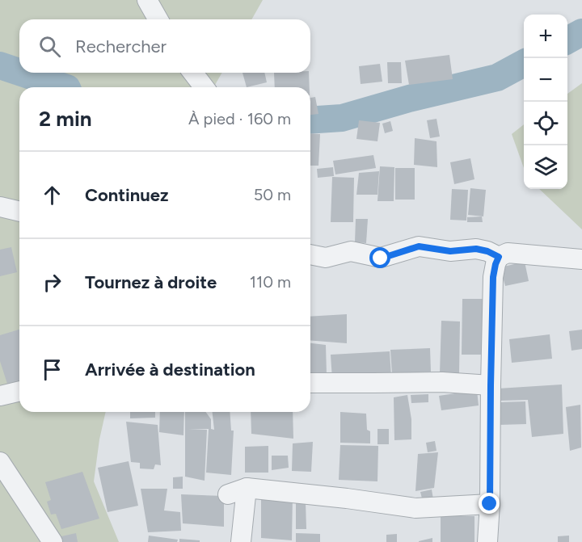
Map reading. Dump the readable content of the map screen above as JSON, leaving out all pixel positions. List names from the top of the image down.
{
  "page": {
    "map_buttons": ["+", "−"],
    "search": "Rechercher",
    "heading": ["2 min", "À pied · 160 m"],
    "list": [
      ["Continuez", "50 m"],
      ["Tournez à droite", "110 m"],
      "Arrivée à destination"
    ]
  }
}
